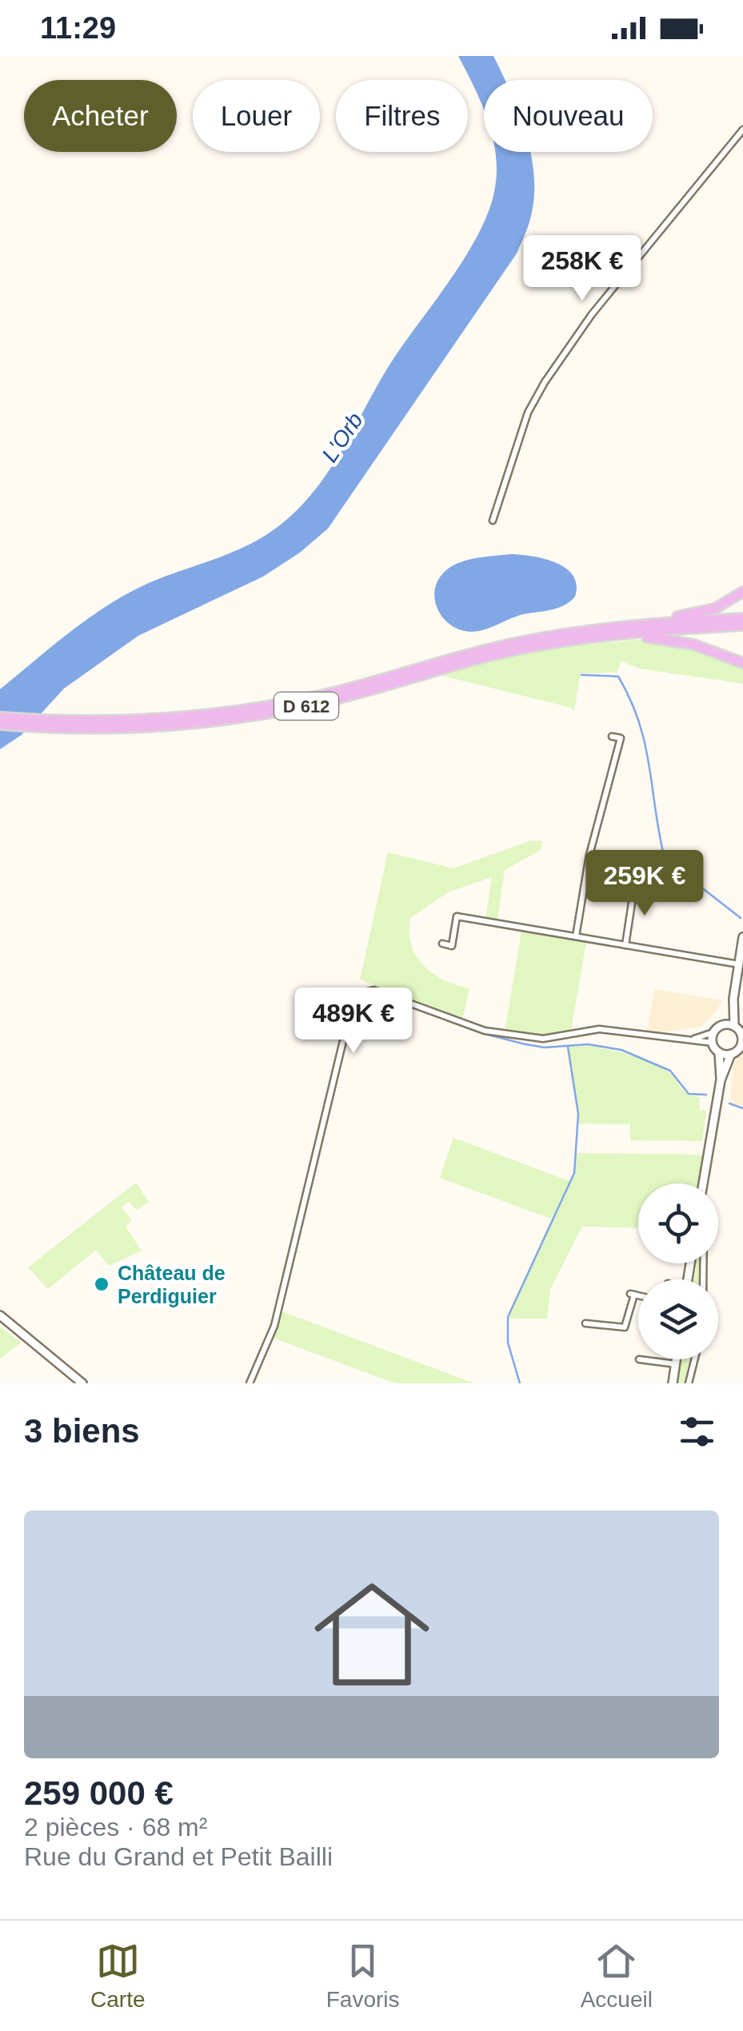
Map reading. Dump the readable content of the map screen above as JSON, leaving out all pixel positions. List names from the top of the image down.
{
  "streets": {
    "highway": ["D 612"]
  },
  "water": ["L'Orb"],
  "places": ["Château de Perdiguier"],
  "page": {
    "status": "11:29",
    "chip": [
      "Acheter",
      "Louer",
      "Filtres",
      "Nouveau"
    ],
    "price": ["258K €", "259K €", "489K €"],
    "heading": "3 biens",
    "list": [
      {
        "name": "259 000 €",
        "note": "2 pièces · 68 m² · Rue du Grand et Petit Bailli"
      }
    ],
    "tabs": ["Carte", "Favoris", "Accueil"]
  }
}
